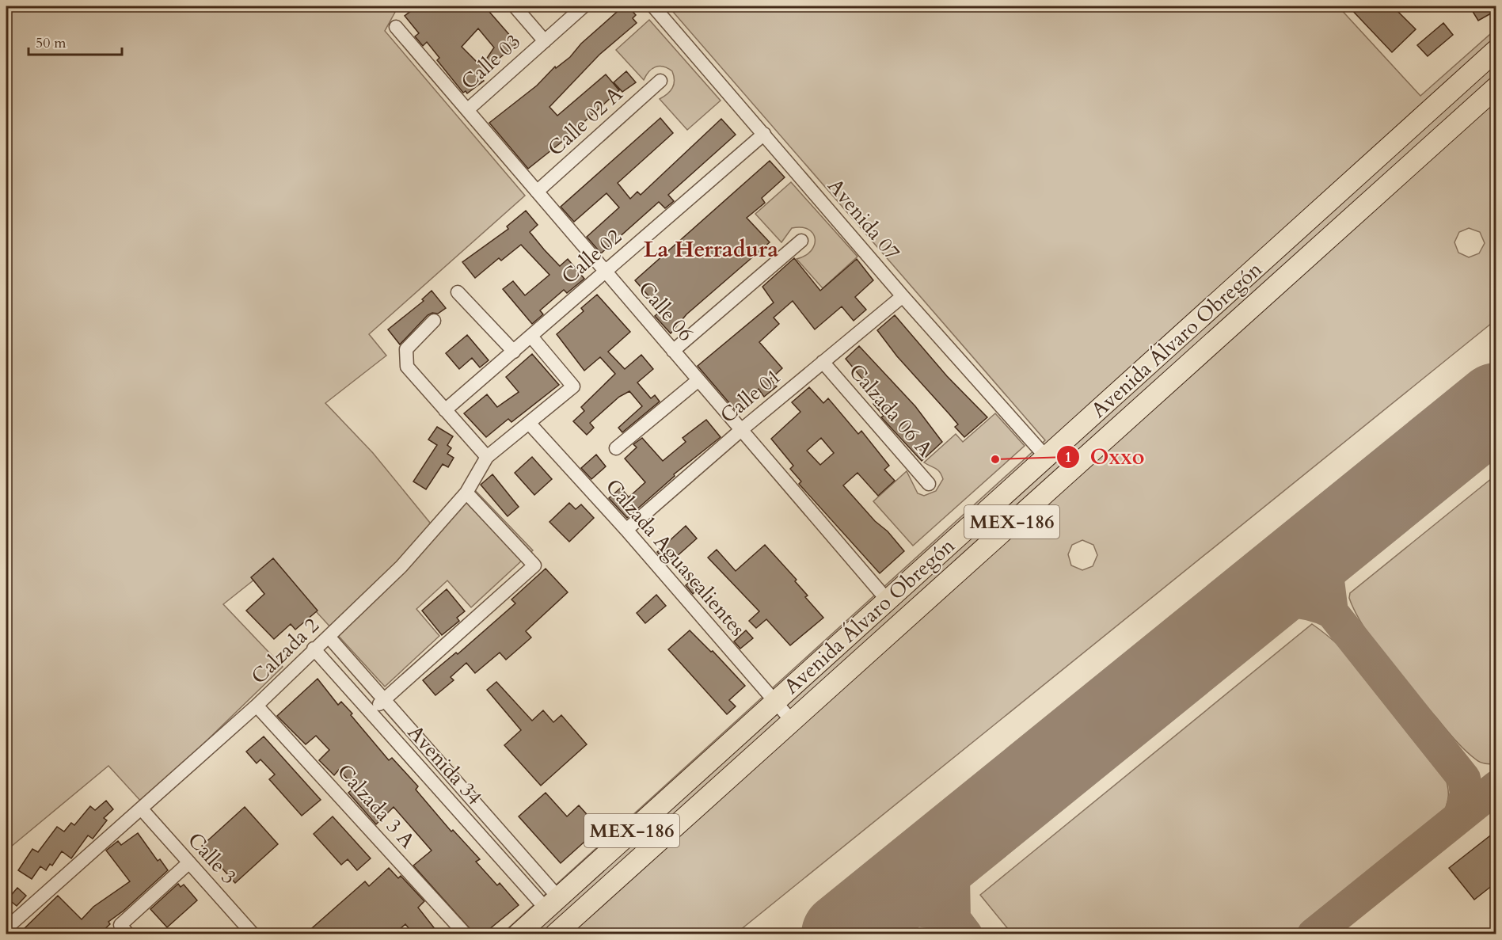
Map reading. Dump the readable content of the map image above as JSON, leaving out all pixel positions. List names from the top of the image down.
{
  "streets": {
    "main road": ["Avenida Álvaro Obregón", "MEX-186"],
    "street": [
      "Calle 03",
      "Calle 02 A",
      "Avenida 07",
      "Calle 02",
      "Calle 06",
      "Calle 01",
      "Calzada 06 A",
      "Calzada Aguascalientes",
      "Calzada 2",
      "Avenida 34",
      "Calzada 3 A",
      "Calle 3"
    ]
  },
  "crossings": [
    ["Calle 03", "Calle 06"],
    ["Calle 02 A", "Calle 06"],
    ["Avenida 07", "Calle 02"],
    ["Avenida 07", "Avenida Álvaro Obregón"],
    ["Avenida 07", "Calle 01"],
    ["Calle 02", "Calle 06"],
    ["Calle 02", "Calzada 2"],
    ["Calle 06", "Avenida Álvaro Obregón"],
    ["Calle 06", "Calle 01"],
    ["Avenida Álvaro Obregón", "Calzada Aguascalientes"],
    ["Avenida Álvaro Obregón", "Avenida 34"],
    ["Calle 01", "Calzada 06 A"],
    ["Calle 01", "Calzada Aguascalientes"],
    ["Calzada Aguascalientes", "Calzada 2"],
    ["Calzada 2", "Avenida 34"],
    ["Calzada 2", "Calzada 3 A"],
    ["Calzada 2", "Calle 3"]
  ],
  "districts": ["La Herradura"],
  "places": ["Oxxo"],
  "scale_bar": "50 m"
}
